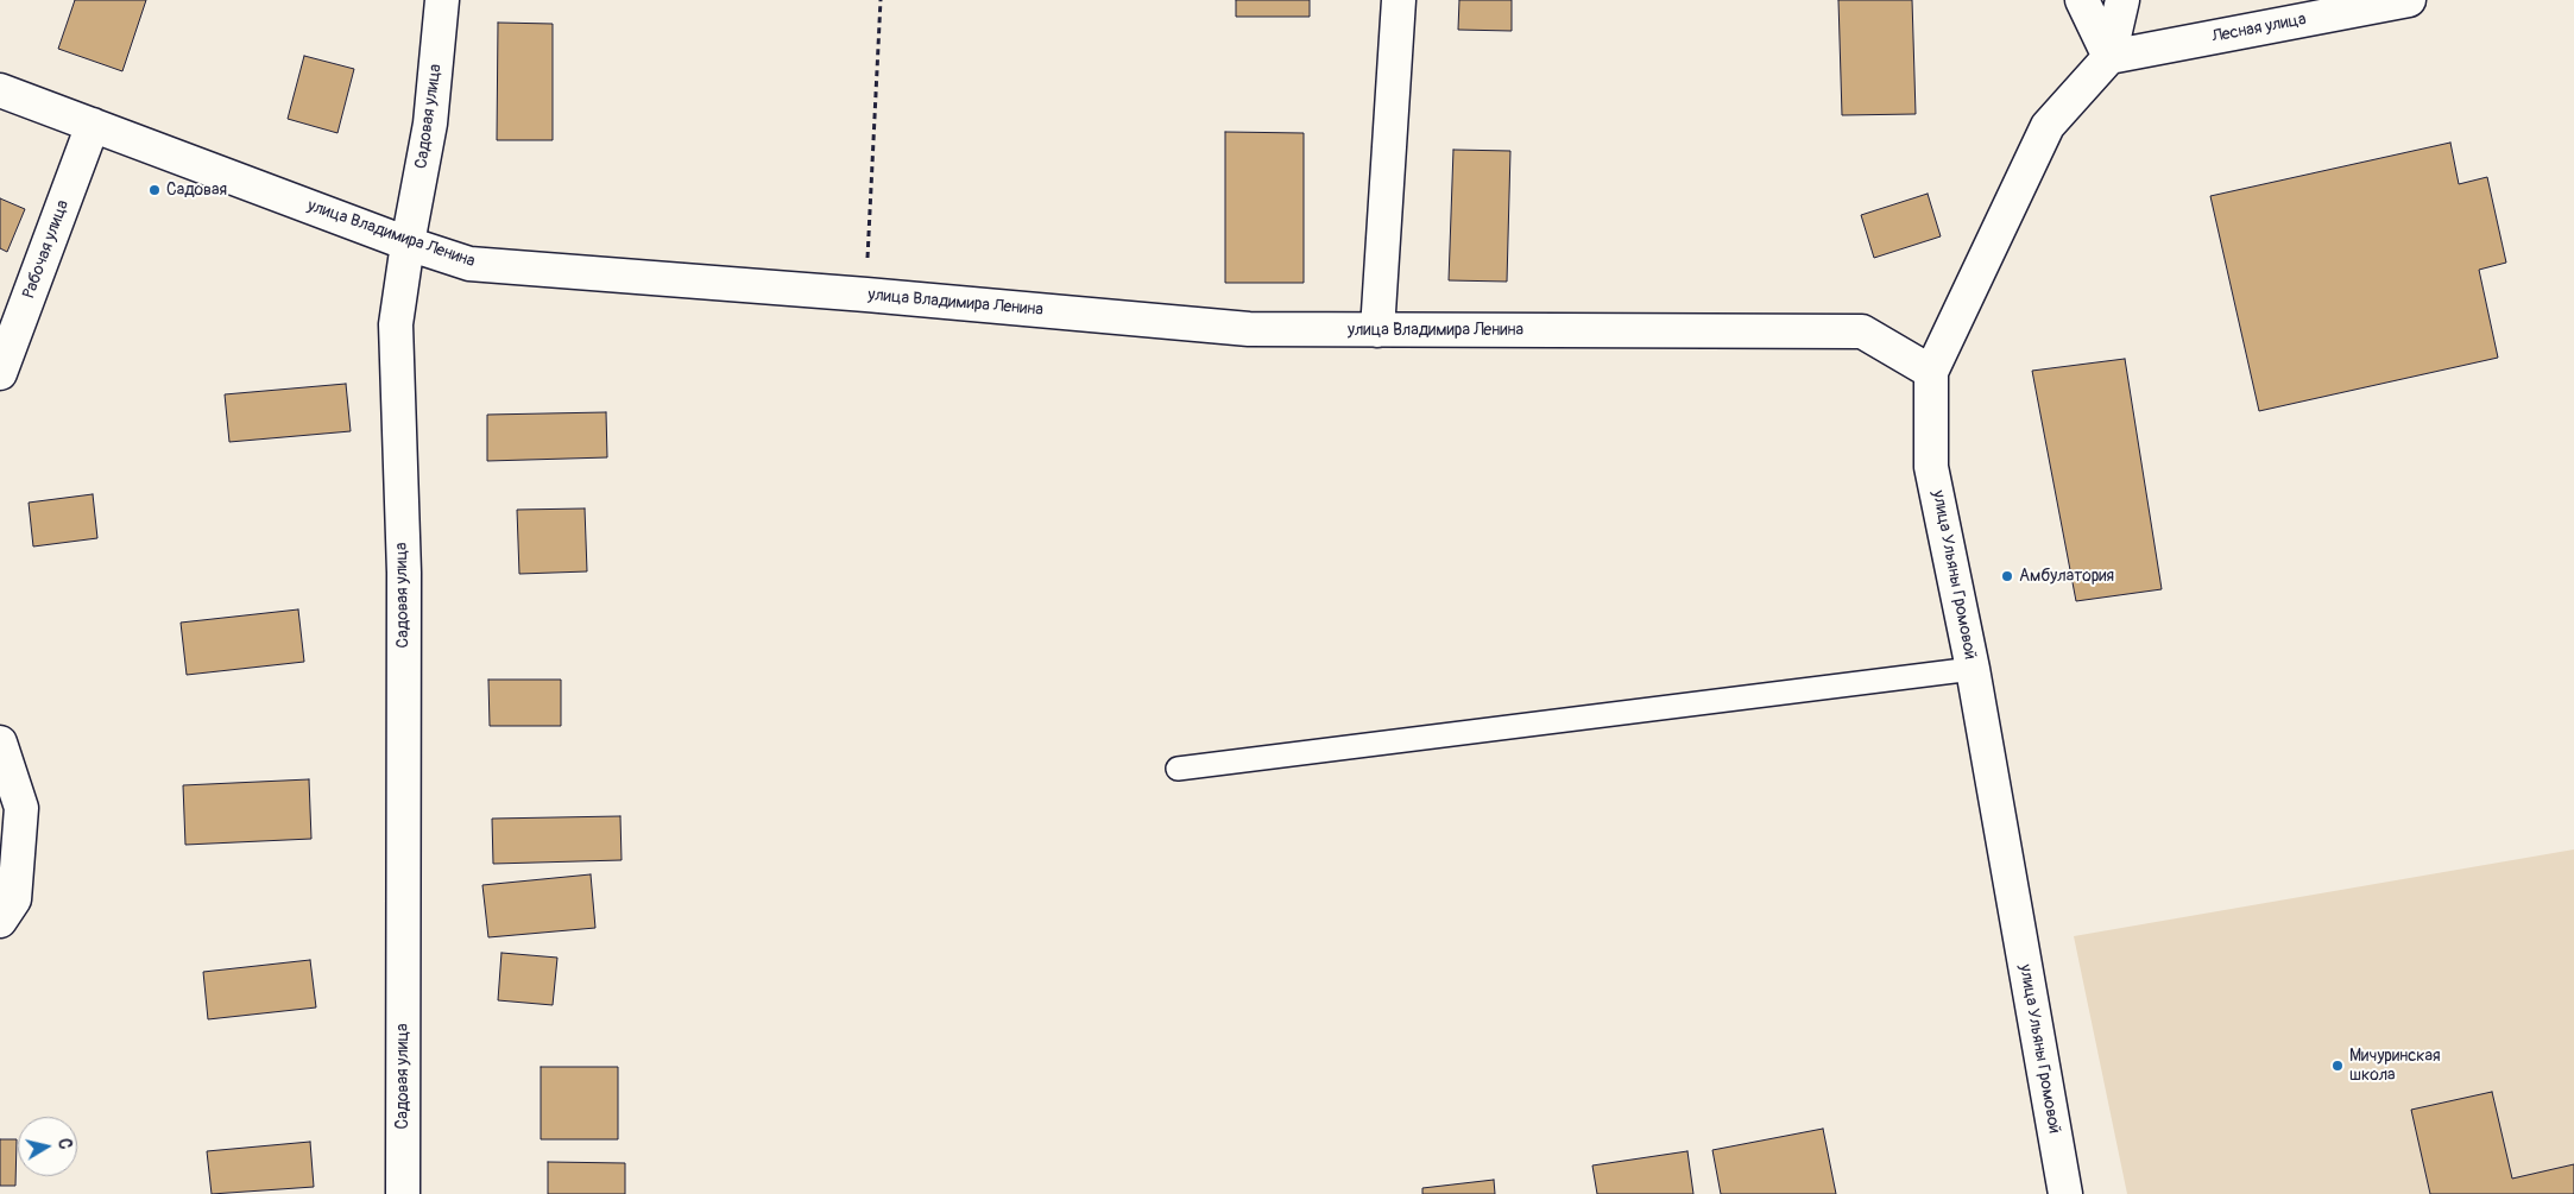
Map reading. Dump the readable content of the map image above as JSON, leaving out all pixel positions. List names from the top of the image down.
{
  "streets": {
    "street": [
      "Лесная улица",
      "Садовая улица",
      "улица Владимира Ленина",
      "Рабочая улица",
      "улица Ульяны Громовой"
    ]
  },
  "crossings": [
    ["Лесная улица", "улица Ульяны Громовой"],
    ["Садовая улица", "улица Владимира Ленина"],
    ["улица Владимира Ленина", "Рабочая улица"],
    ["улица Владимира Ленина", "улица Ульяны Громовой"]
  ],
  "places": ["Садовая", "Амбулатория", "Мичуринская школа"],
  "north": "right"
}
